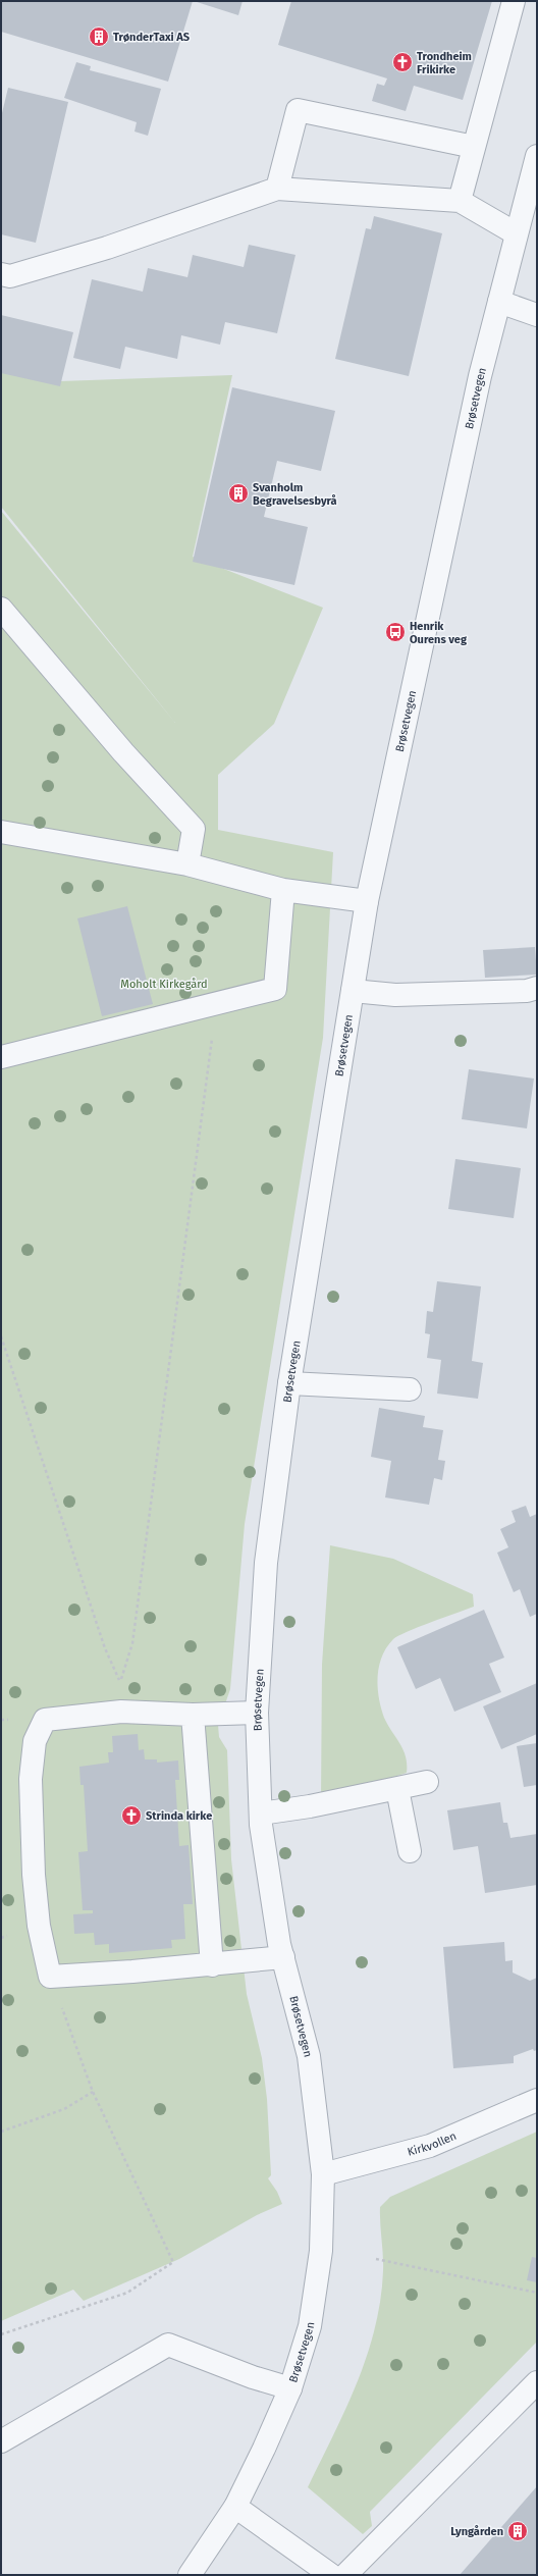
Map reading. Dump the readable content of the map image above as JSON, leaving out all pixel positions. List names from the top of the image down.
{
  "streets": {
    "street": ["Brøsetvegen", "Kirkvollen"]
  },
  "crossings": [
    ["Brøsetvegen", "Kirkvollen"]
  ],
  "parks": ["Moholt Kirkegård"],
  "places": {
    "building": ["TrønderTaxi AS", "Svanholm Begravelsesbyrå", "Lyngården"],
    "church": ["Trondheim Frikirke", "Strinda kirke"],
    "bus stop": ["Henrik Ourens veg"]
  }
}
